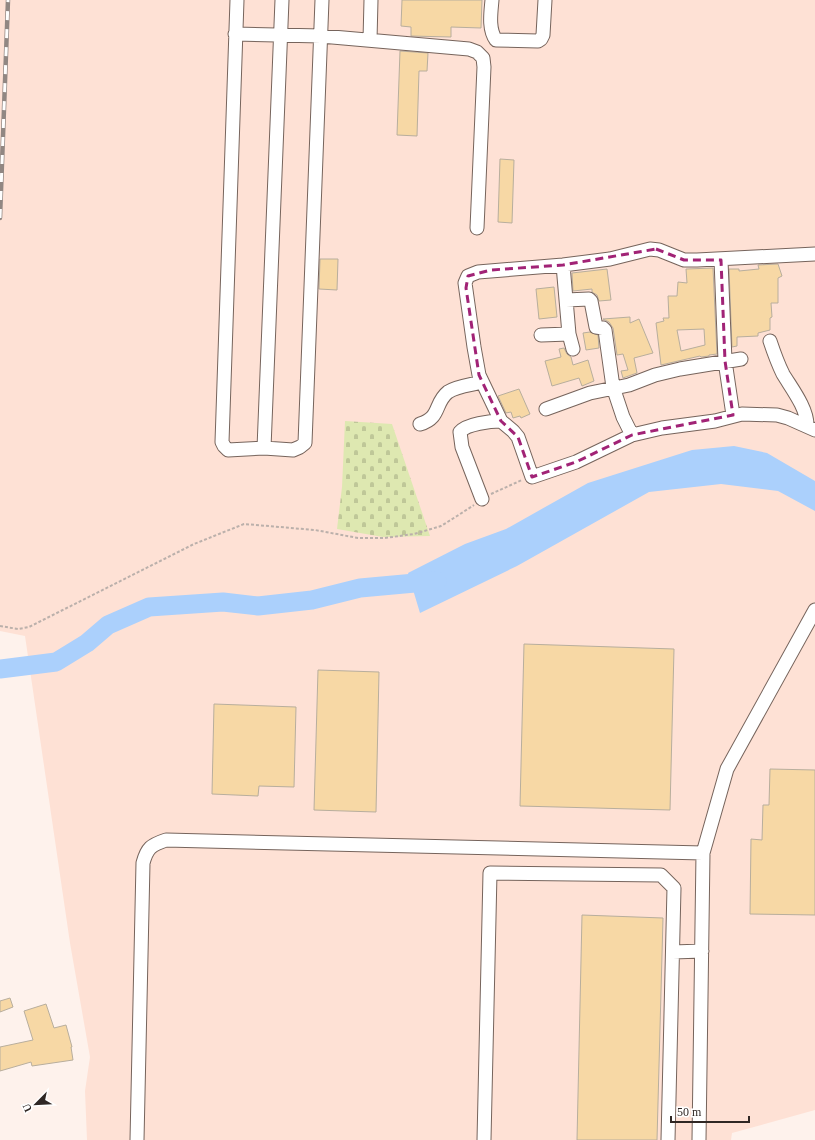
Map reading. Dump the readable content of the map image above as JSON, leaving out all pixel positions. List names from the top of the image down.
{
  "scale_bar": "50 m",
  "north": "bottom left"
}
